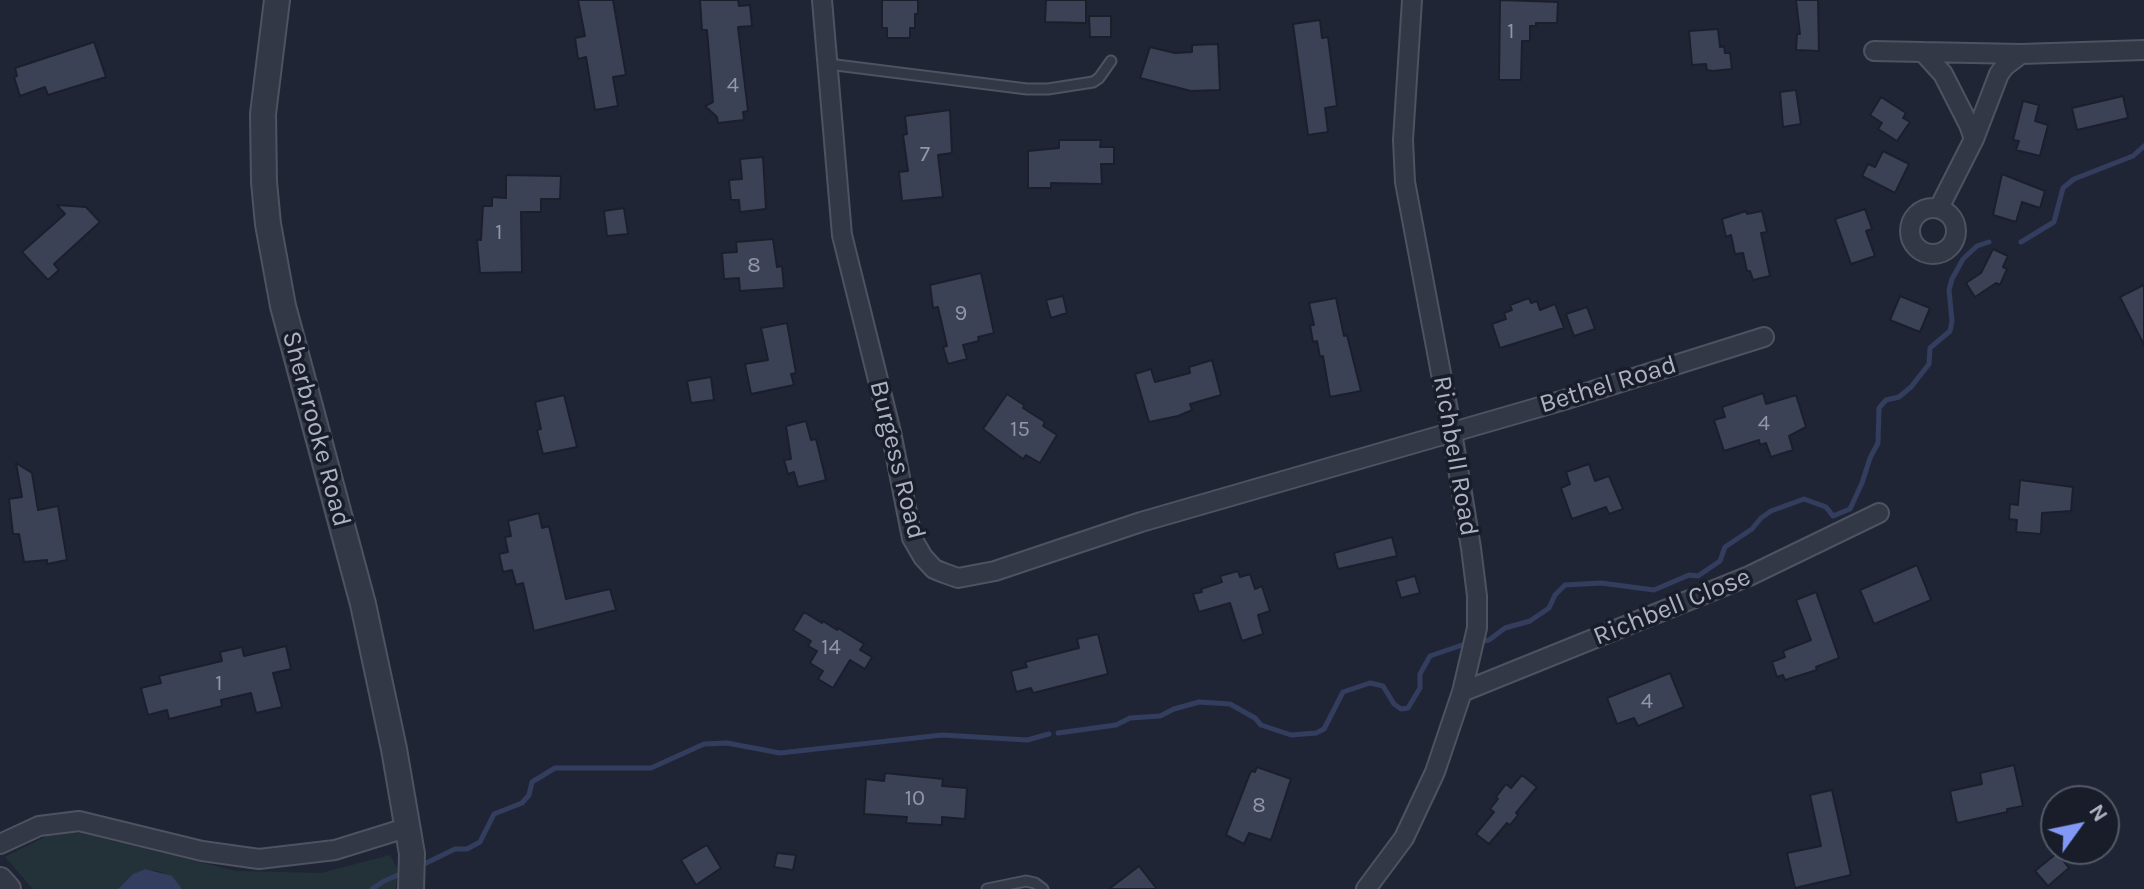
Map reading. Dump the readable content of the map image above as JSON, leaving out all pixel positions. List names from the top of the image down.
{
  "streets": {
    "street": [
      "Bethel Road",
      "Sherbrooke Road",
      "Richbell Road",
      "Burgess Road",
      "Richbell Close"
    ]
  },
  "crossings": [
    ["Bethel Road", "Richbell Road"],
    ["Bethel Road", "Burgess Road"],
    ["Richbell Road", "Burgess Road"],
    ["Richbell Road", "Richbell Close"]
  ],
  "house_numbers": [
    "1",
    "4",
    "7",
    "1",
    "8",
    "9",
    "4",
    "15",
    "14",
    "1",
    "4",
    "10",
    "8"
  ],
  "north": "top right"
}
